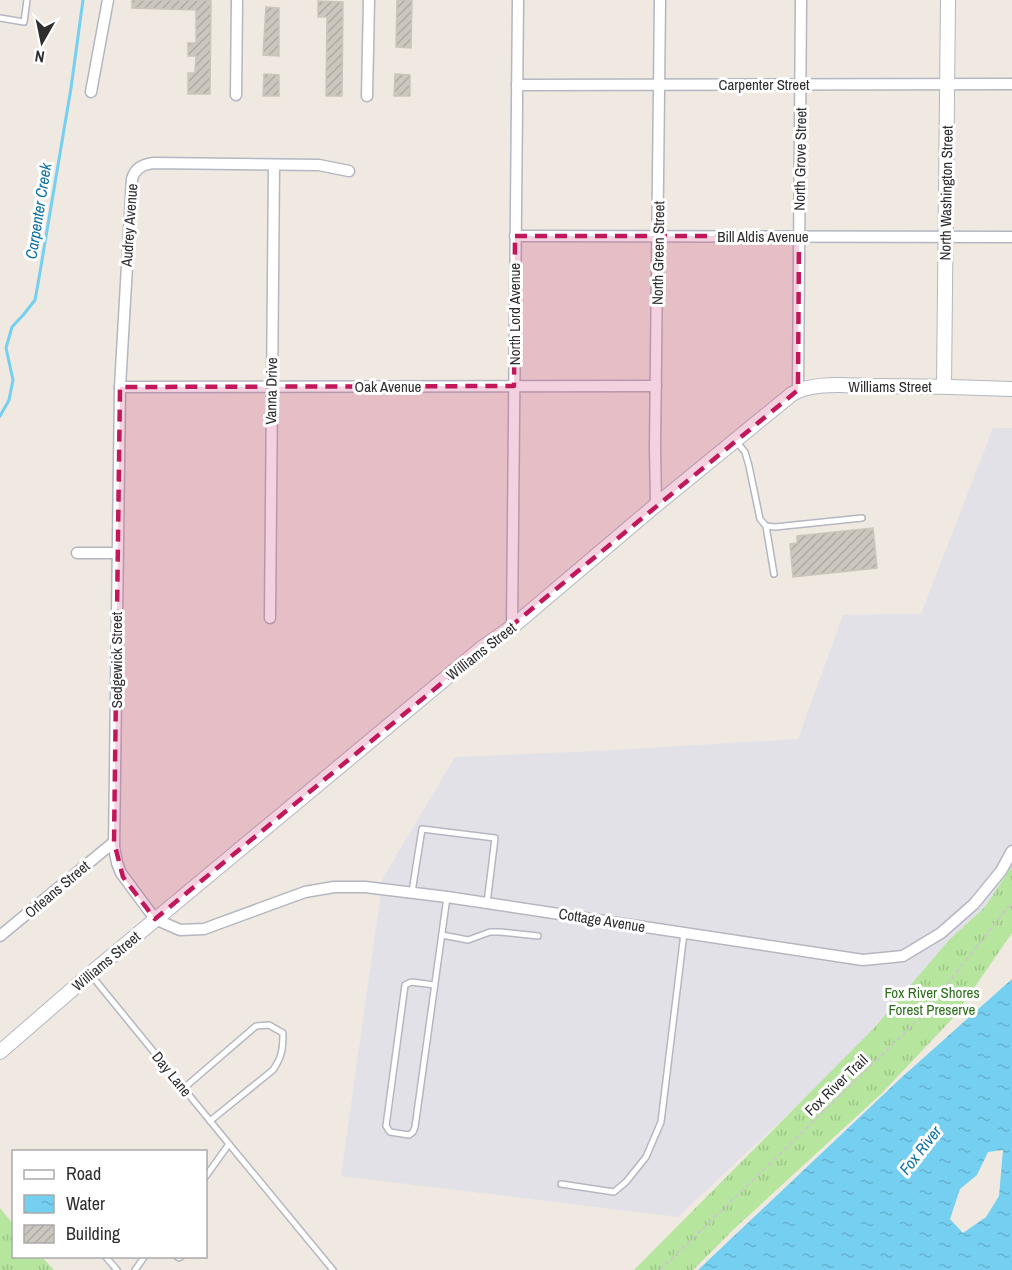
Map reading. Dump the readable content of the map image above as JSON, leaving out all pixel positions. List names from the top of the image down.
{
  "streets": {
    "street": [
      "Carpenter Street",
      "North Grove Street",
      "North Washington Street",
      "Audrey Avenue",
      "Bill Aldis Avenue",
      "North Green Street",
      "North Lord Avenue",
      "Oak Avenue",
      "Williams Street",
      "Vanna Drive",
      "Sedgewick Street",
      "Orleans Street",
      "Cottage Avenue"
    ],
    "lane": ["Day Lane"],
    "path": ["Fox River Trail"]
  },
  "crossings": [
    ["Carpenter Street", "North Grove Street"],
    ["Carpenter Street", "North Washington Street"],
    ["Carpenter Street", "North Green Street"],
    ["Carpenter Street", "North Lord Avenue"],
    ["North Grove Street", "Bill Aldis Avenue"],
    ["North Grove Street", "Williams Street"],
    ["North Washington Street", "Bill Aldis Avenue"],
    ["North Washington Street", "Williams Street"],
    ["Audrey Avenue", "Oak Avenue"],
    ["Audrey Avenue", "Vanna Drive"],
    ["Audrey Avenue", "Sedgewick Street"],
    ["Bill Aldis Avenue", "North Green Street"],
    ["Bill Aldis Avenue", "North Lord Avenue"],
    ["North Green Street", "Oak Avenue"],
    ["North Green Street", "Williams Street"],
    ["North Lord Avenue", "Oak Avenue"],
    ["North Lord Avenue", "Williams Street"],
    ["Oak Avenue", "Vanna Drive"],
    ["Oak Avenue", "Sedgewick Street"],
    ["Williams Street", "Sedgewick Street"],
    ["Williams Street", "Cottage Avenue"],
    ["Williams Street", "Day Lane"],
    ["Sedgewick Street", "Orleans Street"],
    ["Sedgewick Street", "Cottage Avenue"]
  ],
  "water": ["Carpenter Creek", "Fox River"],
  "parks": ["Fox River Shores Forest Preserve"],
  "legend": ["Road", "Water", "Building"],
  "north": "bottom"
}
